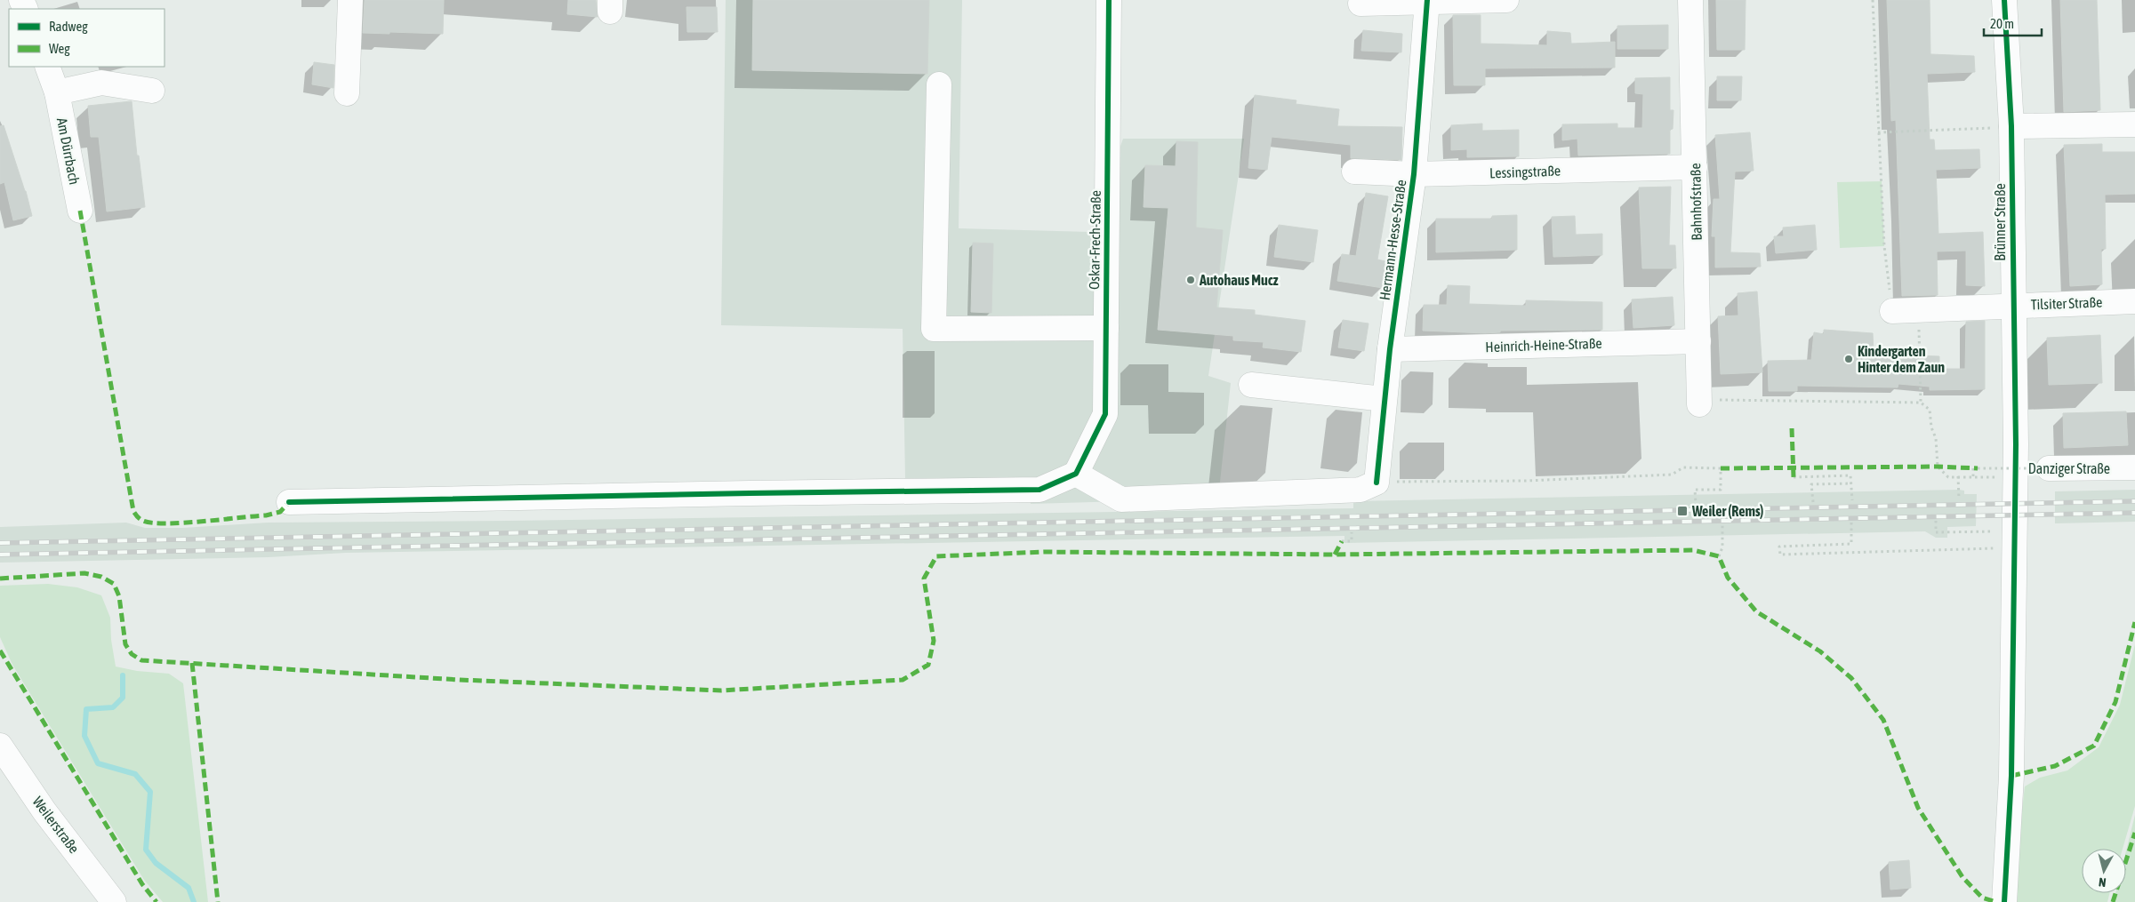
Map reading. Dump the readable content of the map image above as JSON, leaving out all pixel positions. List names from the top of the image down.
{
  "streets": {
    "street": [
      "Am Dürrbach",
      "Lessingstraße",
      "Bahnhofstraße",
      "Brünner Straße",
      "Oskar-Frech-Straße",
      "Hermann-Hesse-Straße",
      "Tilsiter Straße",
      "Heinrich-Heine-Straße",
      "Danziger Straße",
      "Weilerstraße"
    ]
  },
  "crossings": [
    ["Lessingstraße", "Bahnhofstraße"],
    ["Lessingstraße", "Hermann-Hesse-Straße"],
    ["Bahnhofstraße", "Heinrich-Heine-Straße"],
    ["Brünner Straße", "Tilsiter Straße"],
    ["Hermann-Hesse-Straße", "Heinrich-Heine-Straße"]
  ],
  "places": {
    "other": ["Autohaus Mucz", "Kindergarten Hinter dem Zaun"],
    "transit": ["Weiler (Rems)"]
  },
  "legend": ["Radweg", "Weg"],
  "scale_bar": "20 m",
  "north": "bottom"
}
